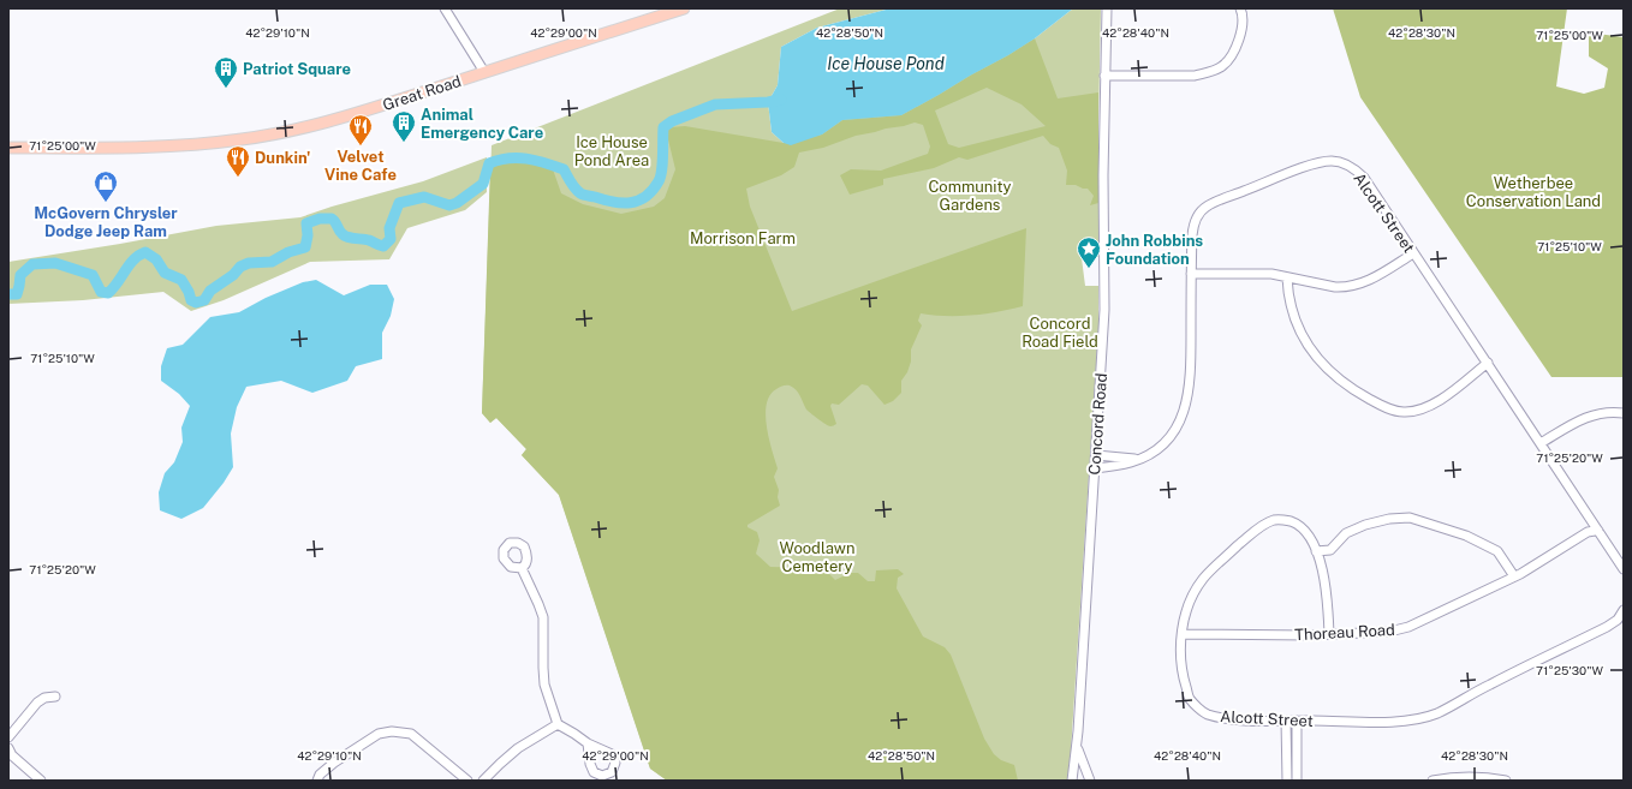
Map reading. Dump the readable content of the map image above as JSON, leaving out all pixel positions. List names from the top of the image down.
{
  "streets": {
    "main road": ["Great Road"],
    "street": ["Alcott Street", "Concord Road", "Thoreau Road"]
  },
  "crossings": [
    ["Alcott Street", "Concord Road"],
    ["Alcott Street", "Thoreau Road"]
  ],
  "water": ["Ice House Pond"],
  "parks": [
    "Ice House Pond Area",
    "Wetherbee Conservation Land",
    "Community Gardens",
    "Morrison Farm",
    "Concord Road Field",
    "Woodlawn Cemetery"
  ],
  "places": {
    "building": ["Patriot Square", "Animal Emergency Care"],
    "restaurant": ["Velvet Vine Cafe", "Dunkin'"],
    "shop": ["McGovern Chrysler Dodge Jeep Ram"],
    "place": ["John Robbins Foundation"]
  },
  "coordinates": [
    "42°29'10\"N",
    "42°29'00\"N",
    "42°28'50\"N",
    "42°28'40\"N",
    "42°28'30\"N",
    "71°25'00\"W",
    "71°25'10\"W",
    "71°25'20\"W",
    "71°25'30\"W"
  ]
}
